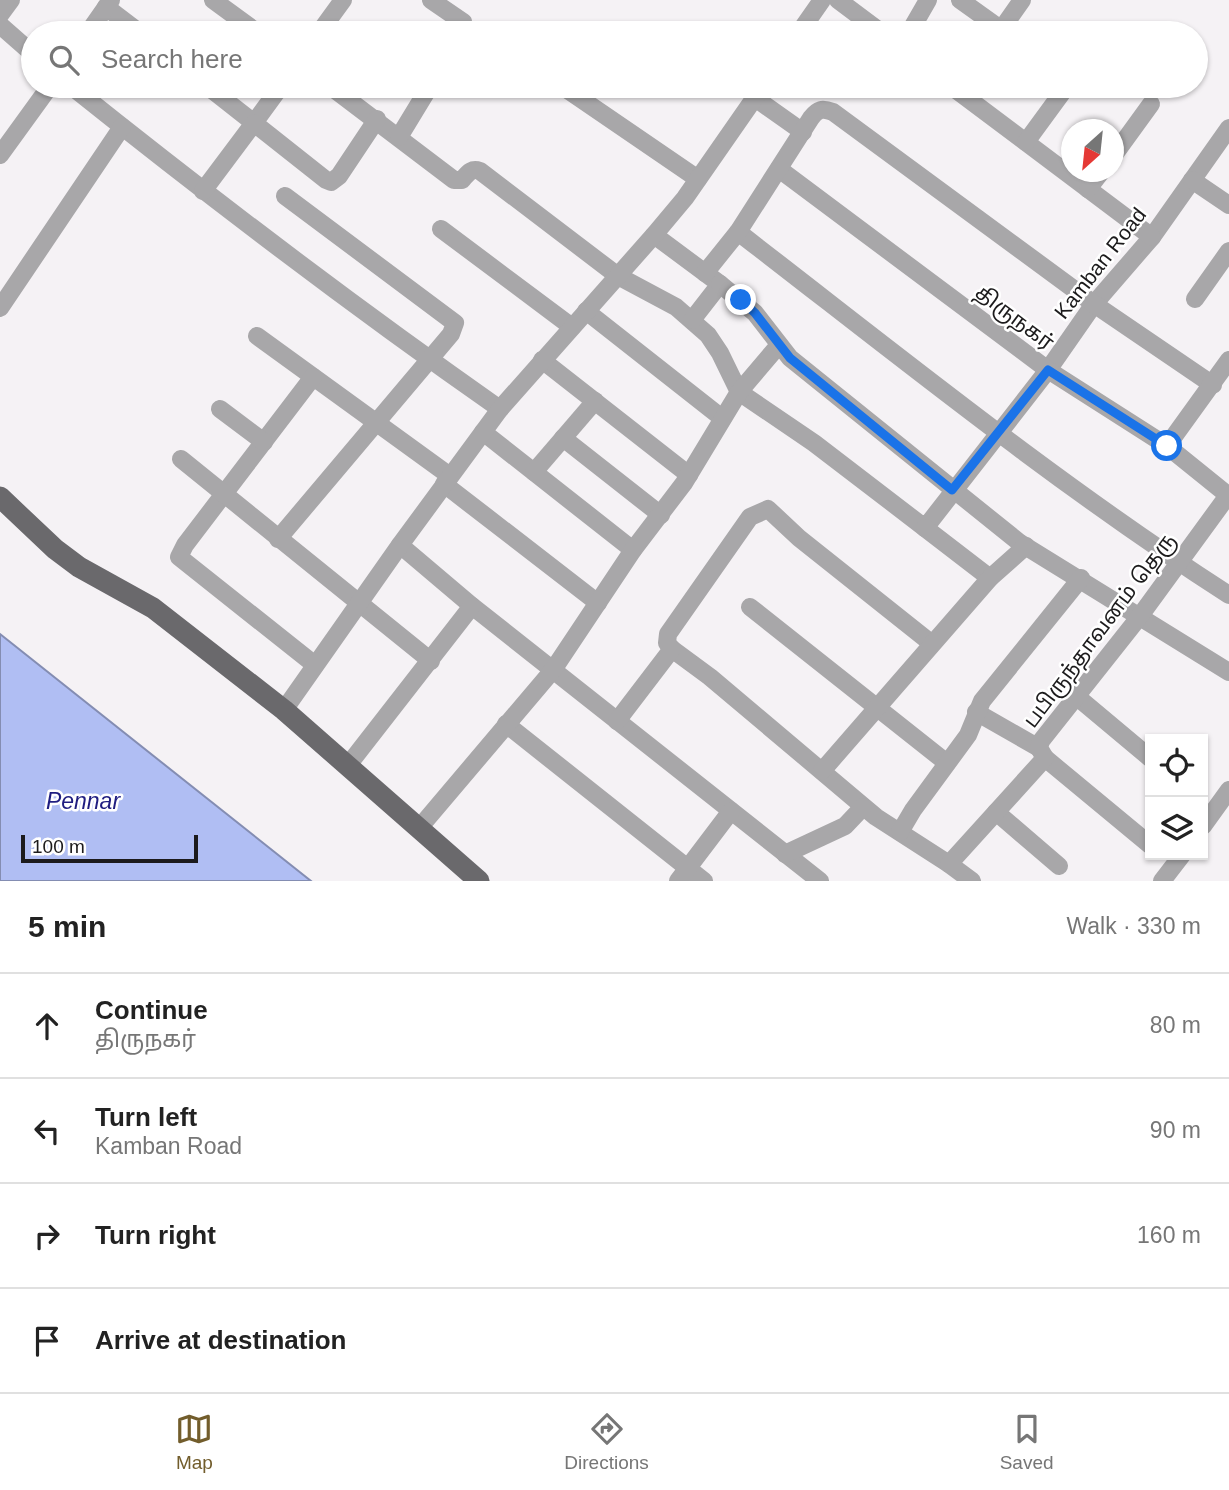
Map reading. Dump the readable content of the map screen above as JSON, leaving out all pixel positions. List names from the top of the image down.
{
  "streets": {
    "street": ["Kamban Road", "திருநகர்", "பபிருந்தாவனம் தெரு"]
  },
  "crossings": [
    ["Kamban Road", "திருநகர்"],
    ["திருநகர்", "பபிருந்தாவனம் தெரு"]
  ],
  "water": ["Pennar"],
  "scale_bar": "100 m",
  "north": "bottom left",
  "page": {
    "search": "Search here",
    "scale": "100 m",
    "heading": ["5 min", "Walk · 330 m"],
    "list": [
      ["Continue", "திருநகர்", "80 m"],
      ["Turn left", "Kamban Road", "90 m"],
      ["Turn right", "160 m"],
      "Arrive at destination"
    ],
    "nav": ["Map", "Directions", "Saved"]
  }
}
